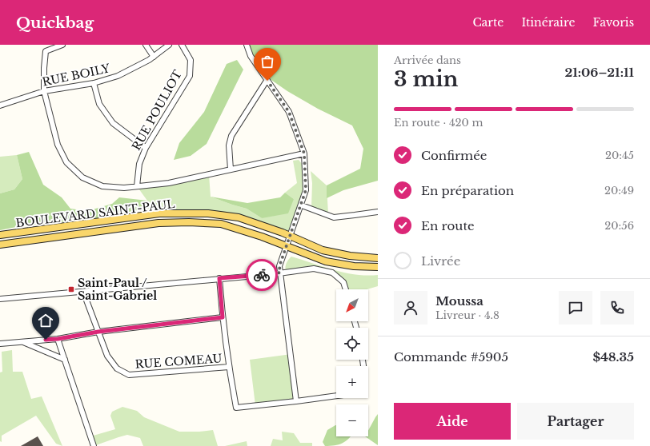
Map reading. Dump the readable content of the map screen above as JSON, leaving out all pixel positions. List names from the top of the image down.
{
  "streets": {
    "main road": ["BOULEVARD SAINT-PAUL"],
    "street": ["RUE BOILY", "RUE POULIOT", "RUE COMEAU"]
  },
  "places": {
    "transit": ["Saint-Paul / Saint-Gabriel"]
  },
  "north": "bottom left",
  "page": {
    "header": "Quickbag",
    "nav": ["Carte", "Itinéraire", "Favoris"],
    "heading": ["3 min", "Arrivée dans", "21:06–21:11"],
    "panel": [
      "Moussa",
      "Livreur · 4.8",
      "Commande #5905",
      "$48.35"
    ],
    "bar": "En route · 420 m",
    "list": [
      ["Confirmée", "20:45"],
      ["En préparation", "20:49"],
      ["En route", "20:56"],
      "Livrée"
    ],
    "map_buttons": ["+", "−"],
    "buttons": ["Aide", "Partager"]
  }
}
